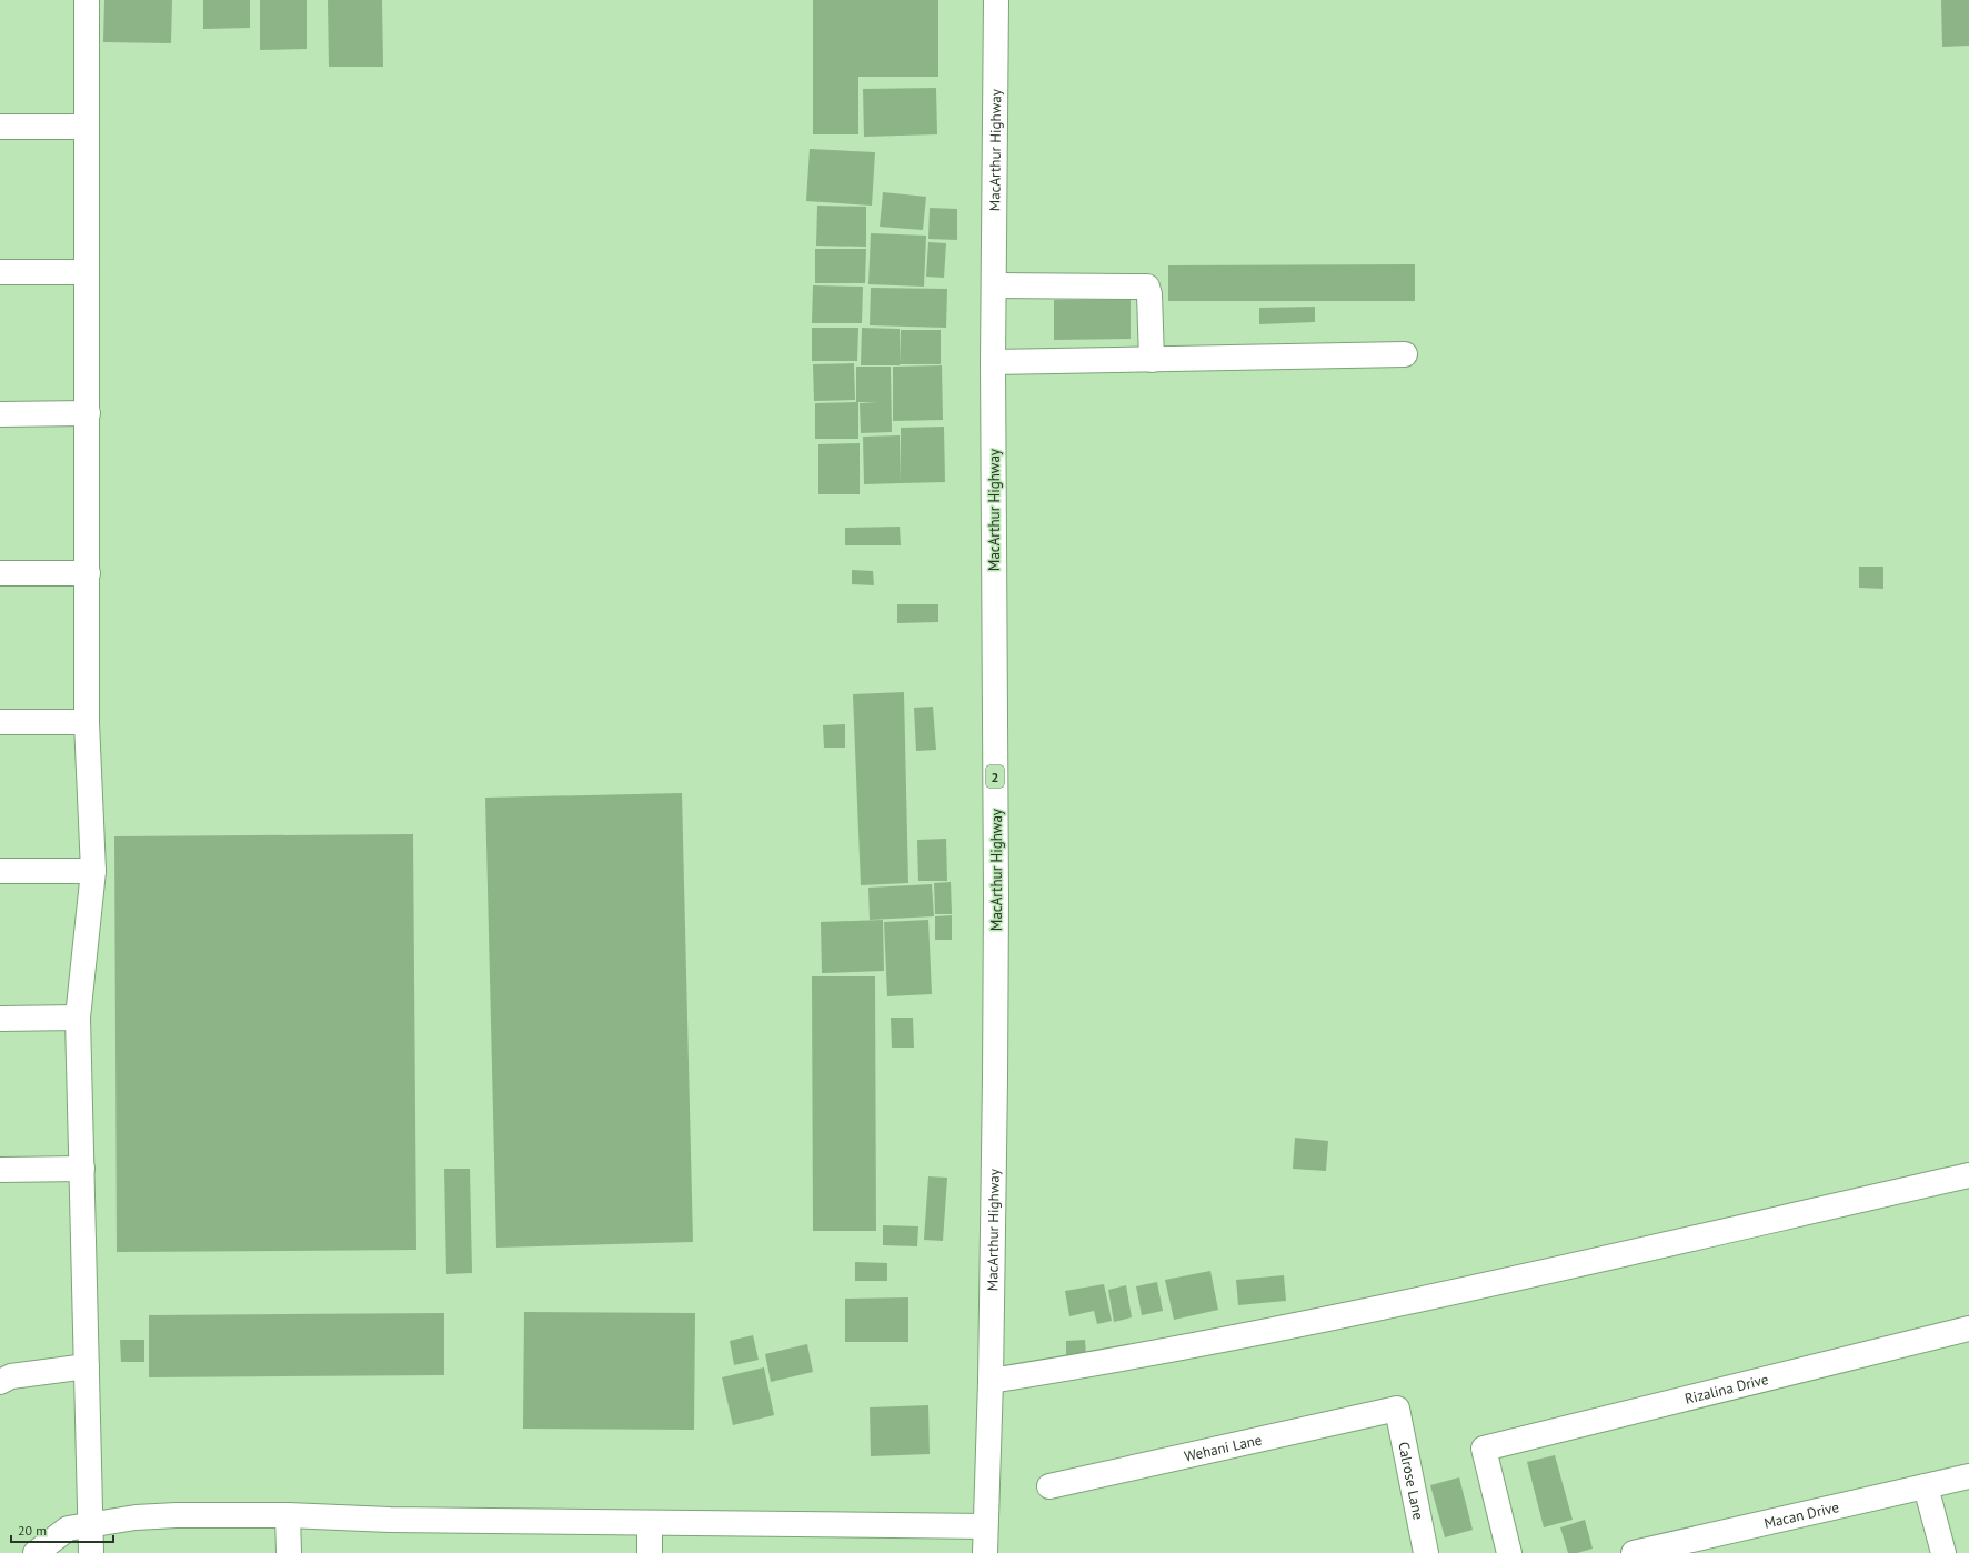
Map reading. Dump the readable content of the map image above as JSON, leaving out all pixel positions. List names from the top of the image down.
{
  "streets": {
    "main road": [
      "MacArthur Highway",
      "2",
      "Rizalina Drive",
      "Wehani Lane",
      "Calrose Lane",
      "Macan Drive"
    ]
  },
  "crossings": [
    ["Wehani Lane", "Calrose Lane"]
  ],
  "scale_bar": "20 m"
}
